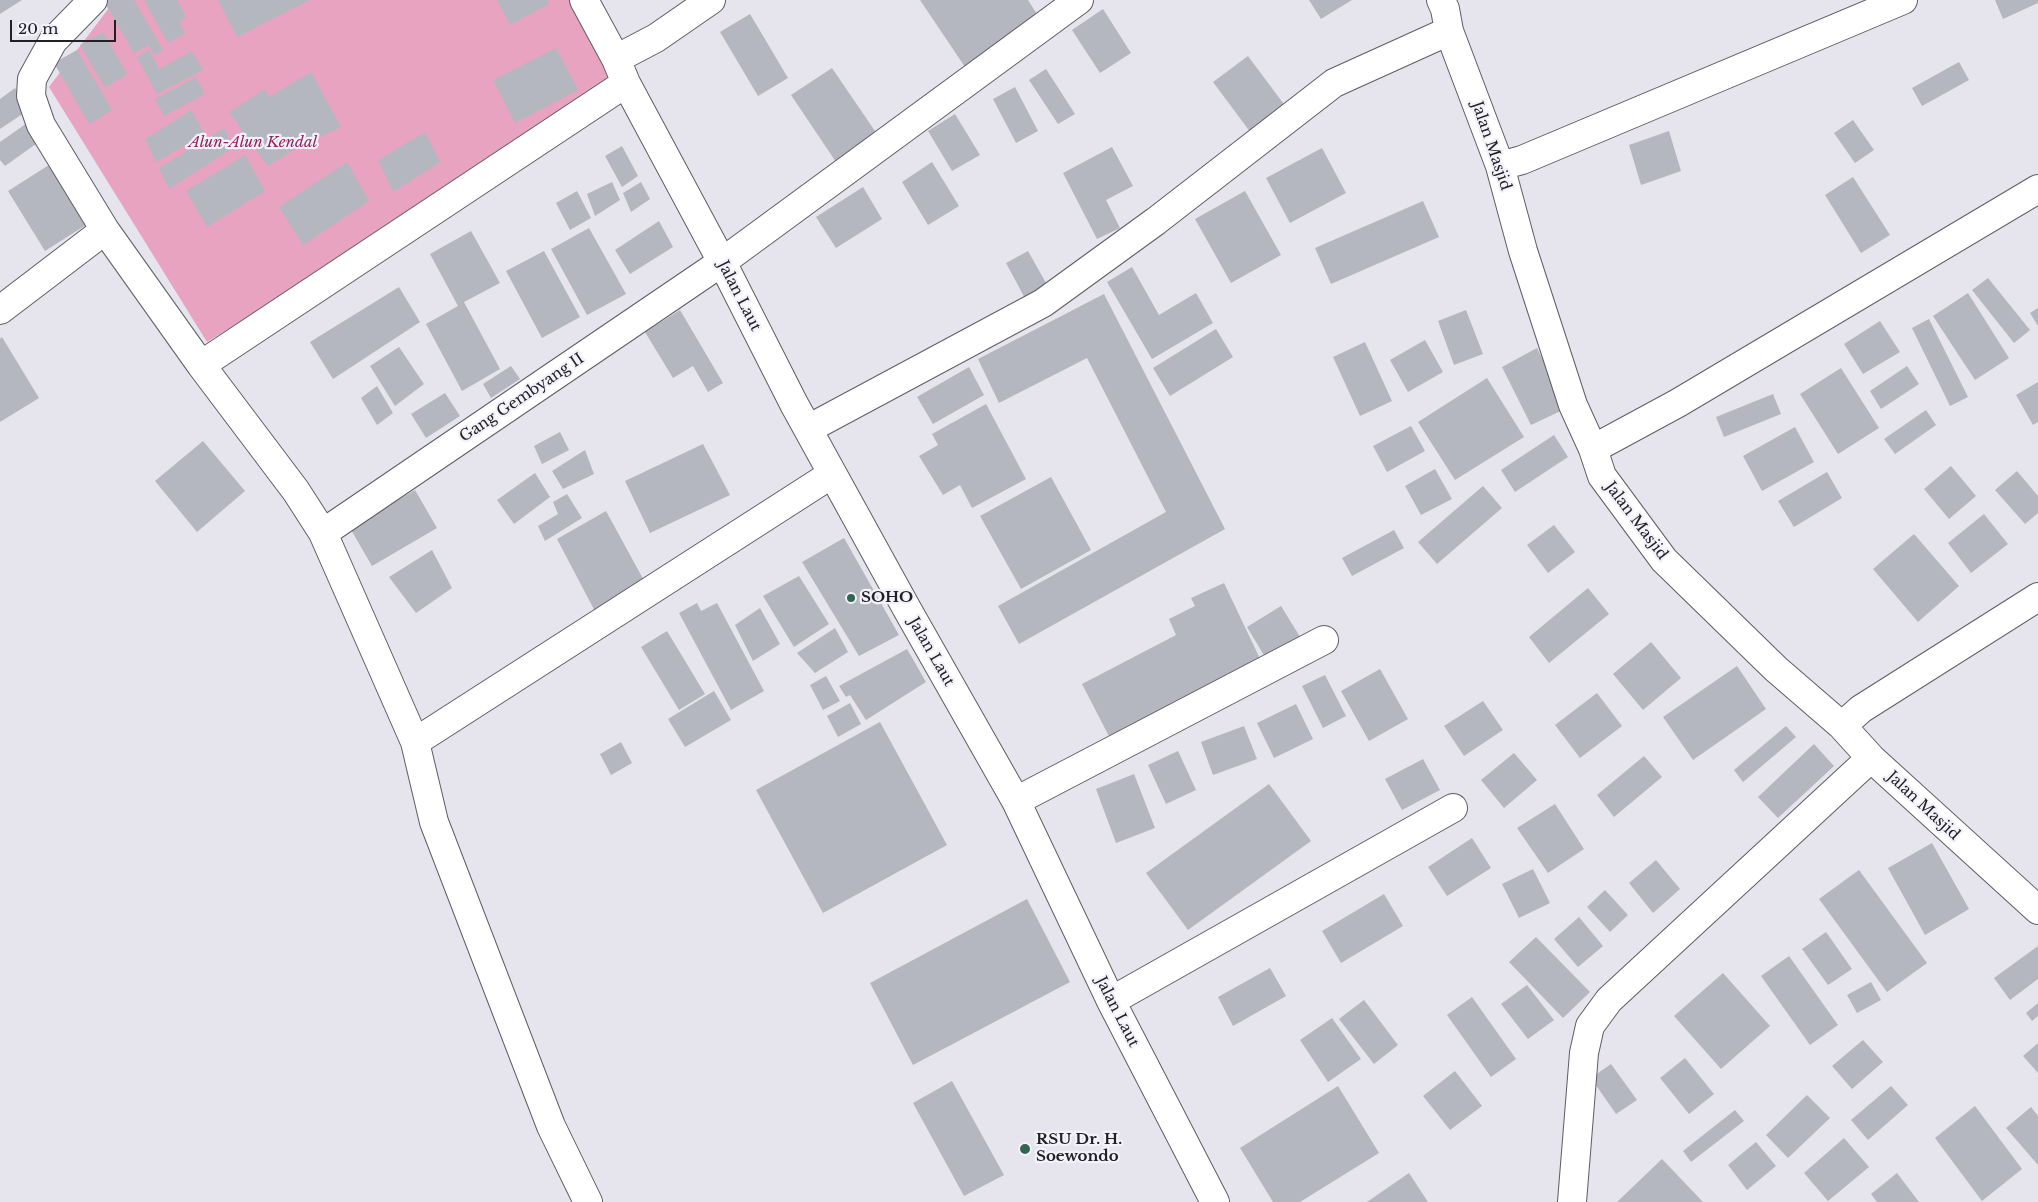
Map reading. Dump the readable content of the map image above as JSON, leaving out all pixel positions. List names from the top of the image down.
{
  "streets": {
    "street": ["Jalan Masjid", "Jalan Laut", "Gang Gembyang II"]
  },
  "crossings": [
    ["Jalan Laut", "Gang Gembyang II"]
  ],
  "parks": ["Alun-Alun Kendal"],
  "places": ["SOHO", "RSU Dr. H. Soewondo"],
  "scale_bar": "20 m"
}
